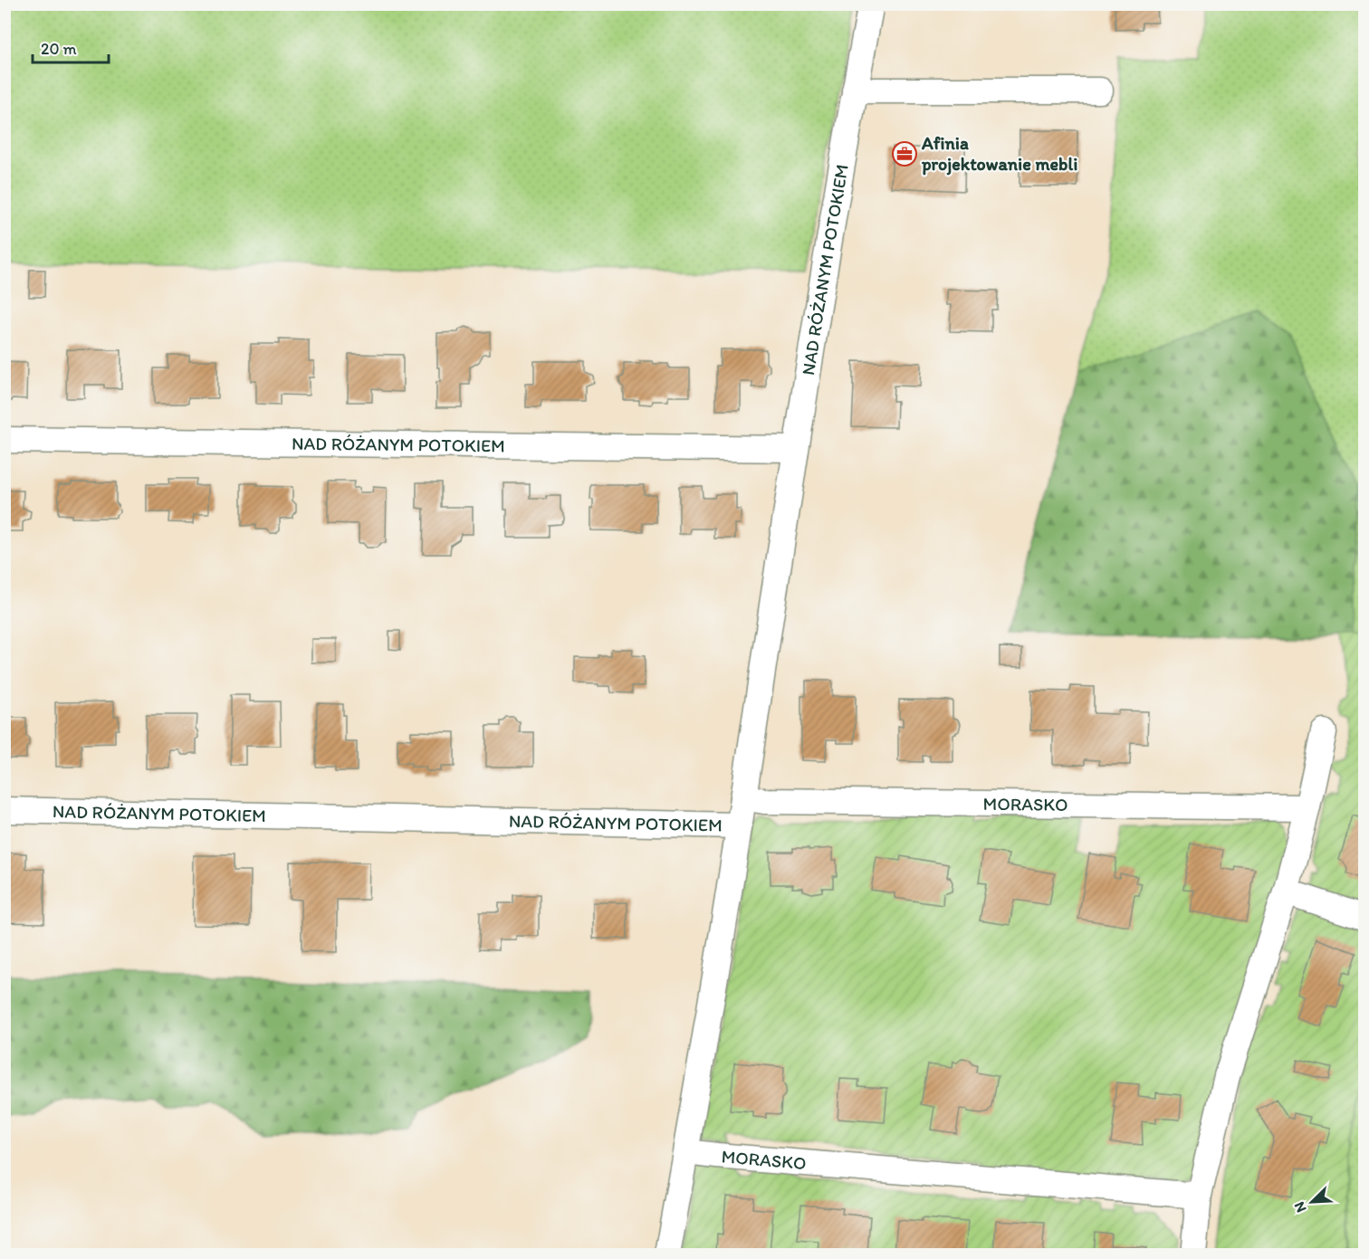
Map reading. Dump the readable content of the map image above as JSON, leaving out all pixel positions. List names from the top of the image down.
{
  "streets": {
    "street": ["NAD RÓŻANYM POTOKIEM", "MORASKO"]
  },
  "crossings": [
    ["NAD RÓŻANYM POTOKIEM", "MORASKO"]
  ],
  "places": {
    "office": ["Afinia projektowanie mebli"]
  },
  "scale_bar": "20 m",
  "north": "bottom left"
}
